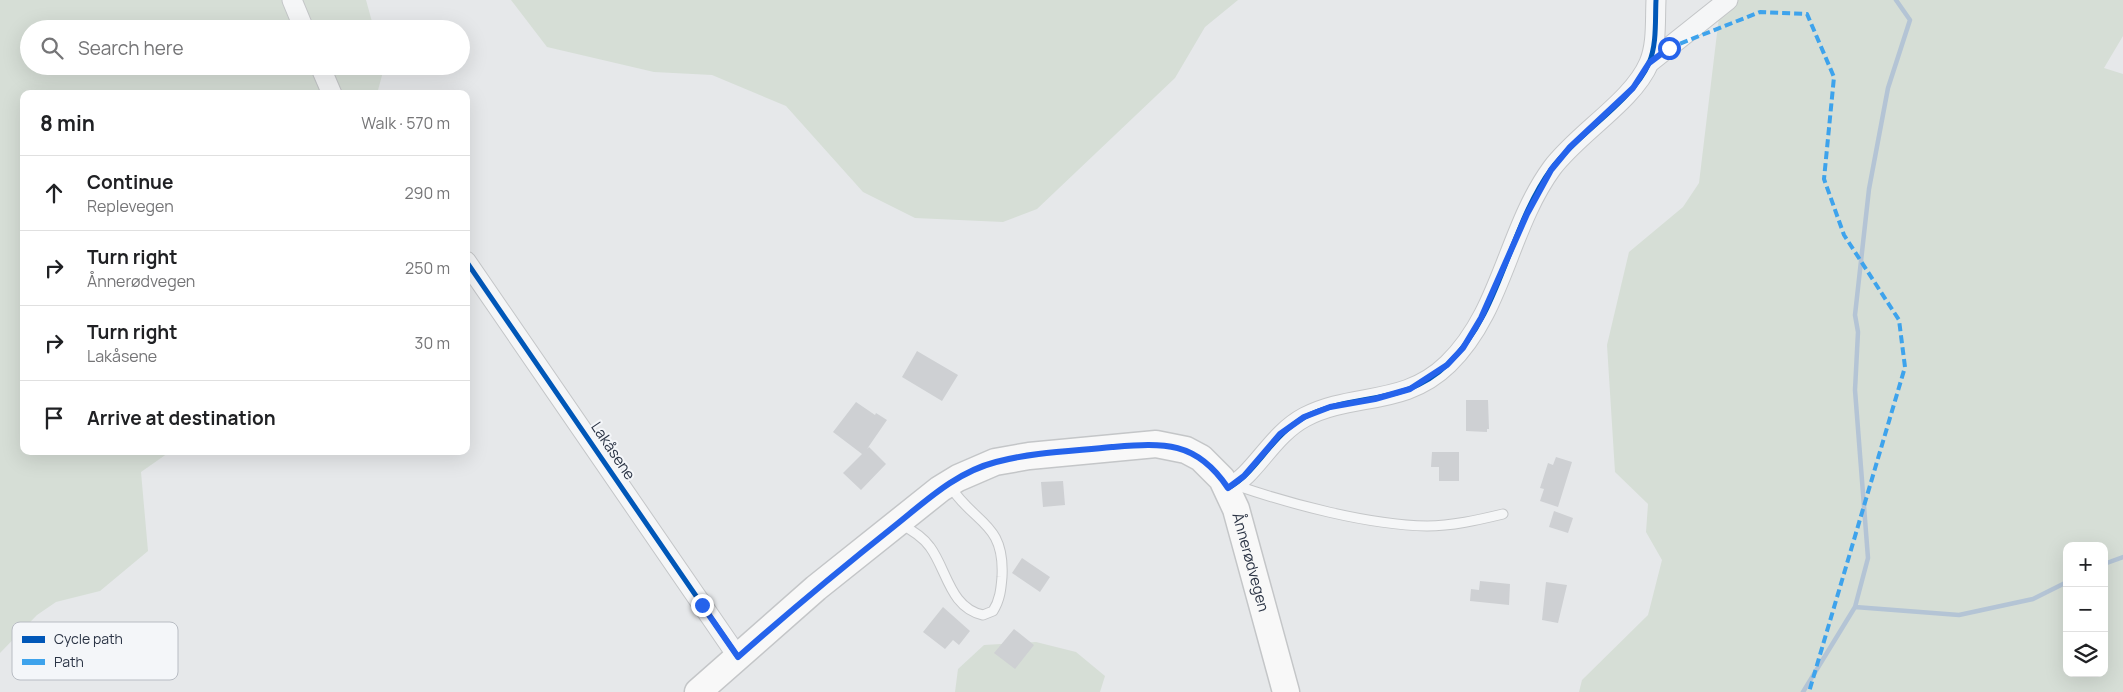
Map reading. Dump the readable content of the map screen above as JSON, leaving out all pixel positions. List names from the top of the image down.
{
  "streets": {
    "main road": ["Ånnerødvegen"],
    "street": ["Lakåsene"]
  },
  "crossings": [
    ["Lakåsene", "Ånnerødvegen"]
  ],
  "legend": ["Cycle path", "Path"],
  "page": {
    "search": "Search here",
    "heading": ["8 min", "Walk · 570 m"],
    "list": [
      ["Continue", "Replevegen", "290 m"],
      ["Turn right", "Ånnerødvegen", "250 m"],
      ["Turn right", "Lakåsene", "30 m"],
      "Arrive at destination"
    ],
    "map_buttons": ["+", "−"]
  }
}
